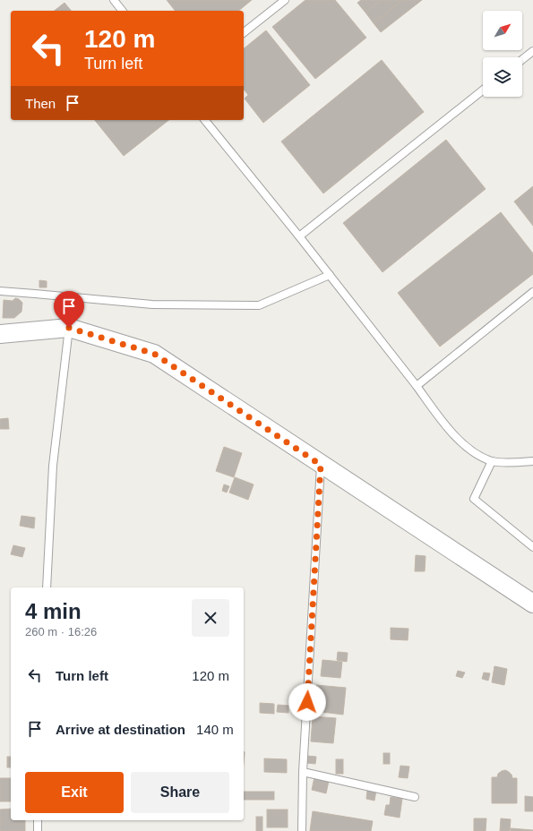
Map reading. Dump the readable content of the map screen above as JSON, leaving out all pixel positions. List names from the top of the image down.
{
  "north": "top right",
  "page": {
    "turn": ["120 m", "Turn left"],
    "then": "Then",
    "heading": ["4 min", "260 m · 16:26"],
    "list": [
      {
        "name": "Turn left",
        "value": "120 m"
      },
      {
        "name": "Arrive at destination",
        "value": "140 m"
      }
    ],
    "buttons": ["Exit", "Share"]
  }
}
